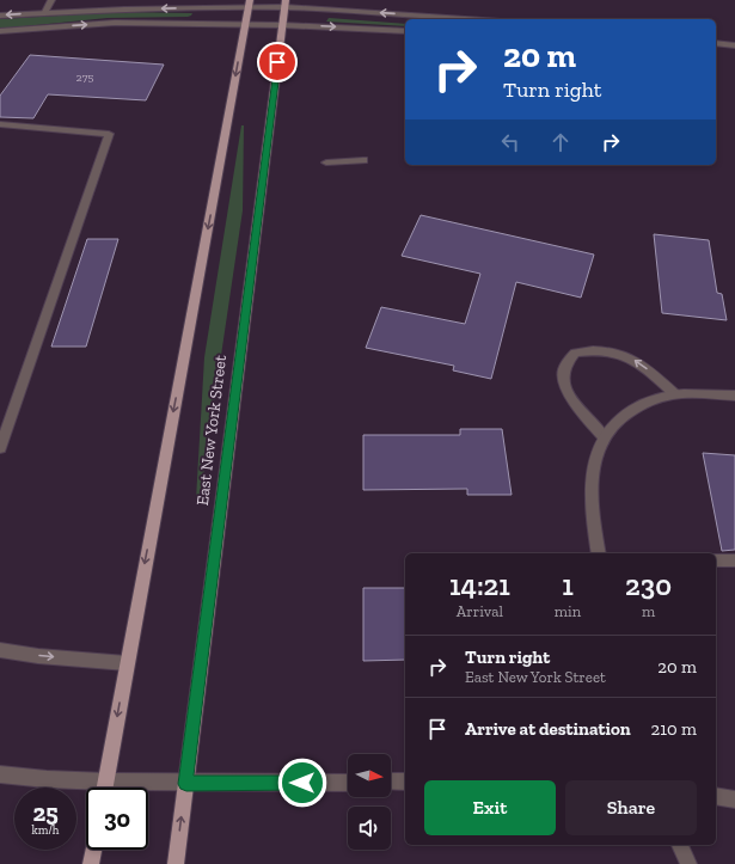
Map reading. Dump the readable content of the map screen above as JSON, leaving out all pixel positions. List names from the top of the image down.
{
  "streets": {
    "main road": ["East New York Street"]
  },
  "house_numbers": ["275"],
  "north": "right",
  "page": {
    "turn": ["20 m", "Turn right"],
    "eta": [
      "14:21",
      "Arrival",
      "1",
      "min",
      "230",
      "m"
    ],
    "list": [
      {
        "name": "Turn right",
        "note": "East New York Street",
        "value": "20 m"
      },
      {
        "name": "Arrive at destination",
        "value": "210 m"
      }
    ],
    "buttons": ["Exit", "Share"],
    "speed": "25 km/h",
    "limit": "30"
  }
}
